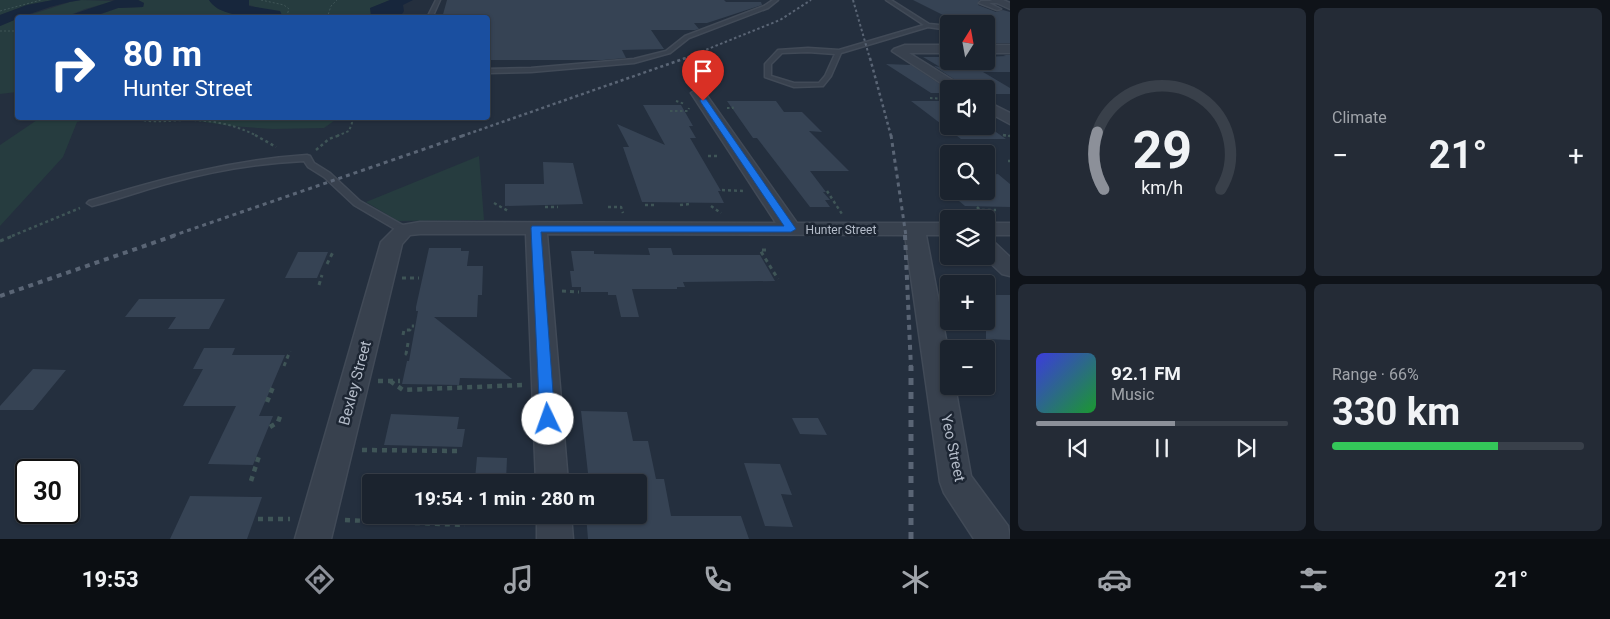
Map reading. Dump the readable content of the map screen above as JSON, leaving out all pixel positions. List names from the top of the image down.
{
  "streets": {
    "street": ["Hunter Street", "Bexley Street", "Yeo Street"]
  },
  "crossings": [
    ["Hunter Street", "Bexley Street"],
    ["Hunter Street", "Yeo Street"]
  ],
  "north": "top",
  "page": {
    "tile": [
      "Climate",
      ["Range · 66%", "330 km"]
    ],
    "map_buttons": ["+", "−"],
    "turn": ["80 m", "Hunter Street"],
    "heat": ["−", "21°", "+"],
    "song": ["92.1 FM", "Music"],
    "limit": "30",
    "trip": "19:54 · 1 min · 280 m",
    "tabs": ["19:53", "21°"],
    "gauge": ["29", "km/h"]
  }
}
